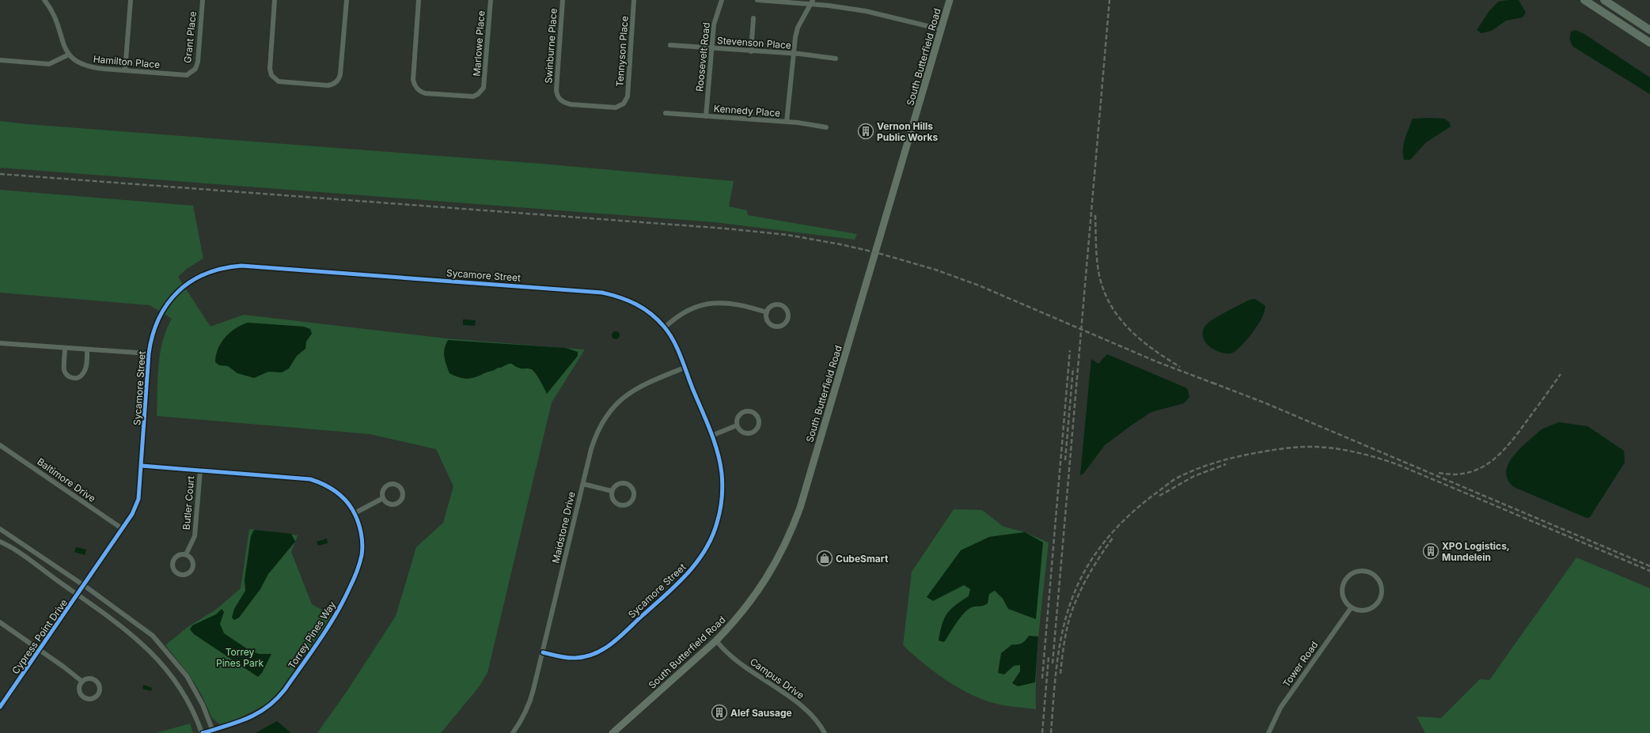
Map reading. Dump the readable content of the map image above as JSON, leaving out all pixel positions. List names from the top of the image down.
{
  "streets": {
    "main road": ["South Butterfield Road"],
    "street": [
      "Grant Place",
      "Stevenson Place",
      "Marlowe Place",
      "Swinburne Place",
      "Tennyson Place",
      "Roosevelt Road",
      "Hamilton Place",
      "Kennedy Place",
      "Sycamore Street",
      "Baltimore Drive",
      "Butler Court",
      "Maidstone Drive",
      "Torrey Pines Way",
      "Cypress Point Drive",
      "Tower Road",
      "Campus Drive"
    ]
  },
  "crossings": [
    ["Grant Place", "Hamilton Place"],
    ["Stevenson Place", "Roosevelt Road"],
    ["Swinburne Place", "Tennyson Place"],
    ["Roosevelt Road", "Kennedy Place"],
    ["South Butterfield Road", "Campus Drive"],
    ["Sycamore Street", "Baltimore Drive"],
    ["Sycamore Street", "Maidstone Drive"],
    ["Sycamore Street", "Torrey Pines Way"],
    ["Sycamore Street", "Cypress Point Drive"],
    ["Butler Court", "Torrey Pines Way"]
  ],
  "parks": ["Torrey Pines Park"],
  "places": {
    "building": ["Vernon Hills Public Works", "XPO Logistics, Mundelein", "Alef Sausage"],
    "shop": ["CubeSmart"]
  }
}
